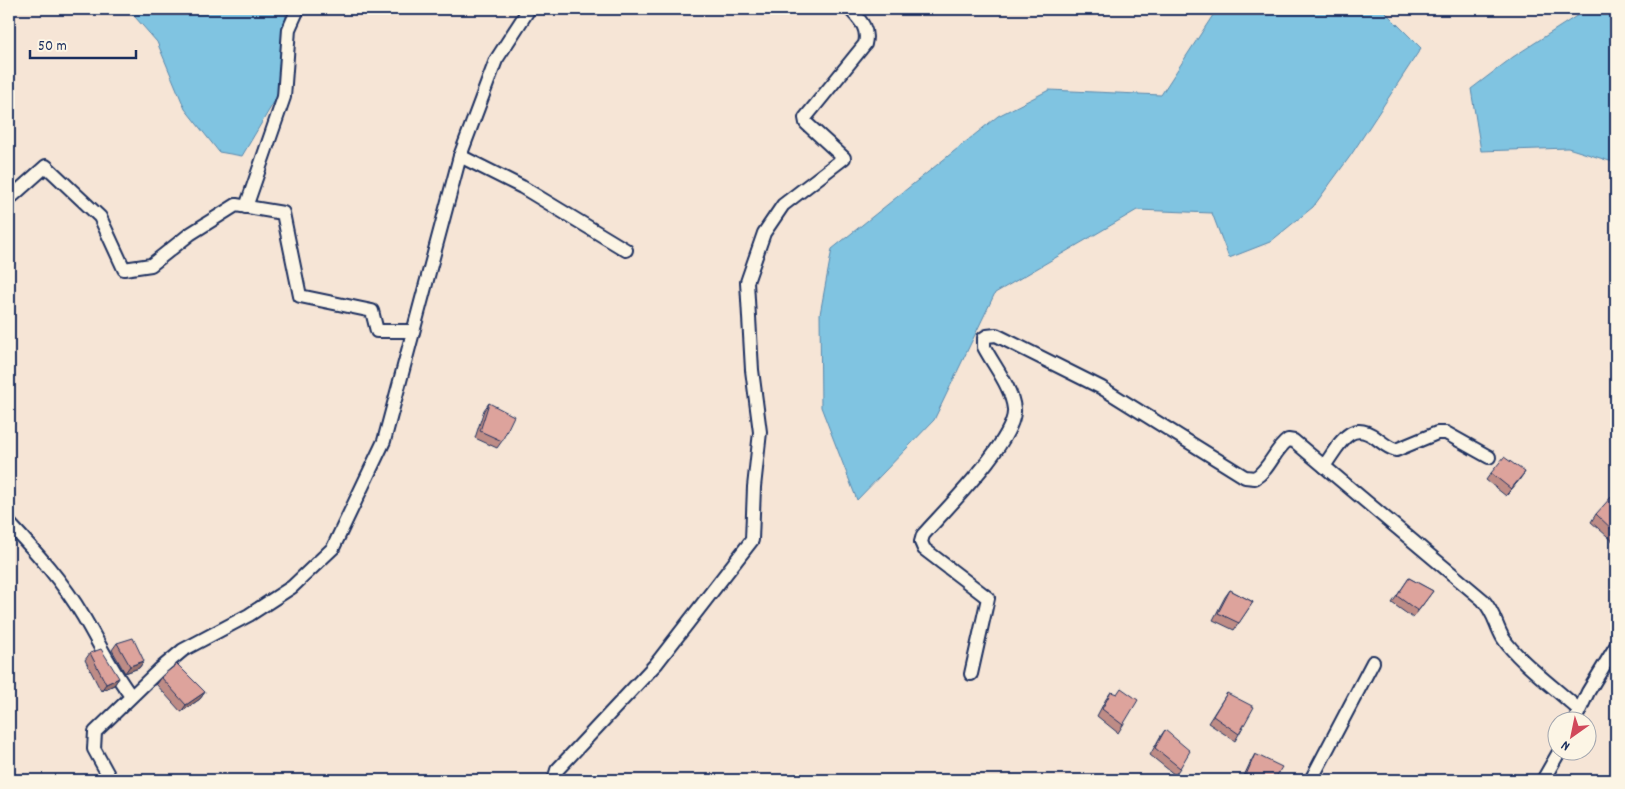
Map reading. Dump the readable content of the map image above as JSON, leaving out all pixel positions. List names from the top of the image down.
{
  "scale_bar": "50 m",
  "north": "bottom left"
}
